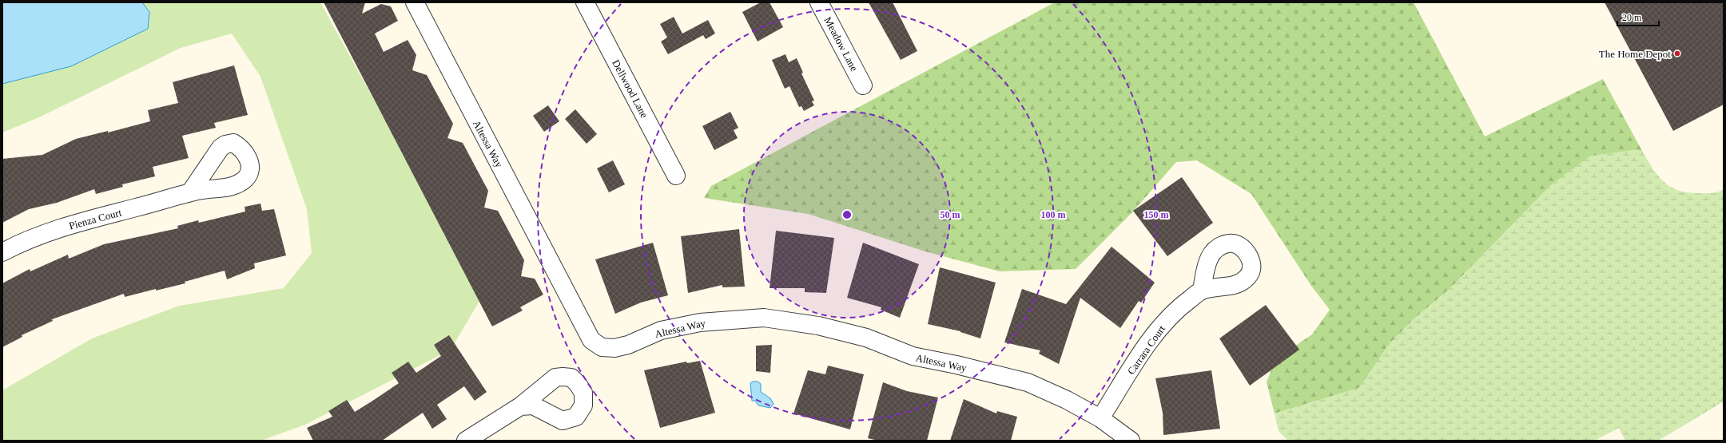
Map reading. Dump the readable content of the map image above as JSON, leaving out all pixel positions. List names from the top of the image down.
{
  "streets": {
    "street": [
      "Meadow Lane",
      "Dellwood Lane",
      "Altessa Way",
      "Pienza Court",
      "Carrara Court"
    ]
  },
  "crossings": [
    ["Altessa Way", "Carrara Court"]
  ],
  "places": ["The Home Depot"],
  "scale_bar": "20 m",
  "rings": ["50 m", "100 m", "150 m"]
}
